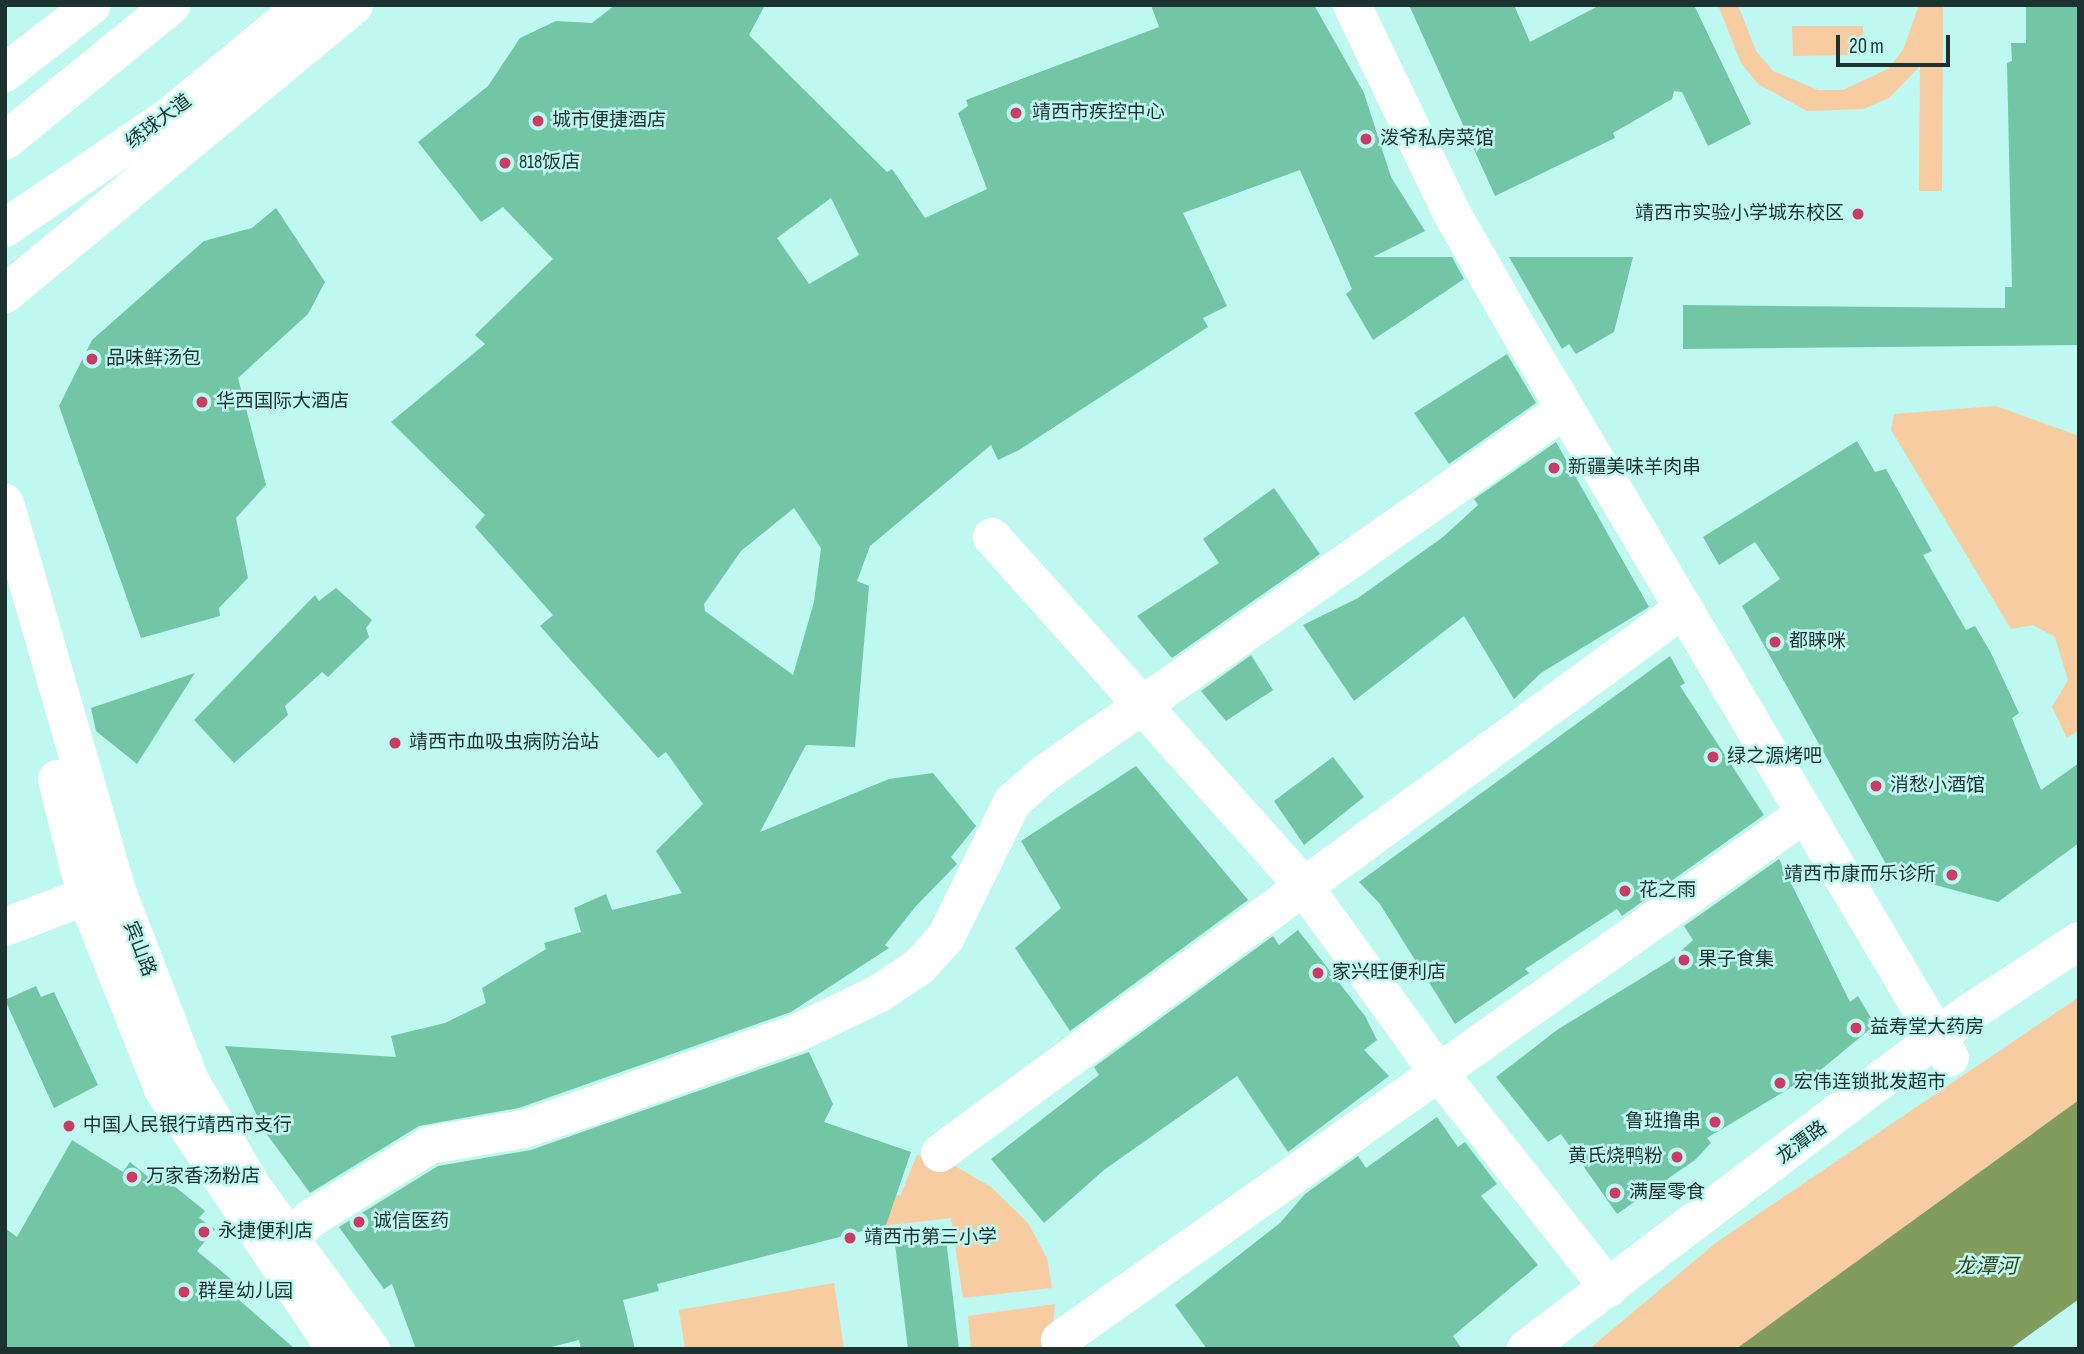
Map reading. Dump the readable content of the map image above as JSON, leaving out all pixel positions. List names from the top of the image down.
{
  "streets": {
    "street": ["绣球大道", "宾山路", "龙潭路"]
  },
  "water": ["龙潭河"],
  "places": [
    "靖西市疾控中心",
    "城市便捷酒店",
    "泼爷私房菜馆",
    "818饭店",
    "靖西市实验小学城东校区",
    "品味鲜汤包",
    "华西国际大酒店",
    "新疆美味羊肉串",
    "都睐咪",
    "靖西市血吸虫病防治站",
    "绿之源烤吧",
    "消愁小酒馆",
    "靖西市康而乐诊所",
    "花之雨",
    "果子食集",
    "家兴旺便利店",
    "益寿堂大药房",
    "宏伟连锁批发超市",
    "鲁班撸串",
    "中国人民银行靖西市支行",
    "黄氏烧鸭粉",
    "万家香汤粉店",
    "满屋零食",
    "诚信医药",
    "永捷便利店",
    "靖西市第三小学",
    "群星幼儿园"
  ],
  "scale_bar": "20 m"
}
